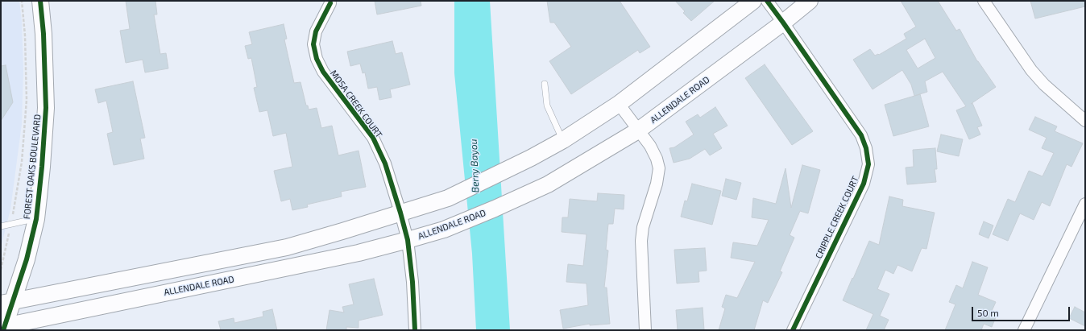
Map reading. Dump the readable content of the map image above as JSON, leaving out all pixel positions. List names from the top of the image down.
{
  "streets": {
    "main road": ["ALLENDALE ROAD", "FOREST OAKS BOULEVARD"],
    "street": ["MOSA CREEK COURT", "CRIPPLE CREEK COURT"]
  },
  "crossings": [
    ["ALLENDALE ROAD", "MOSA CREEK COURT"],
    ["ALLENDALE ROAD", "FOREST OAKS BOULEVARD"],
    ["ALLENDALE ROAD", "CRIPPLE CREEK COURT"]
  ],
  "water": ["Berry Bayou"],
  "scale_bar": "50 m"
}
